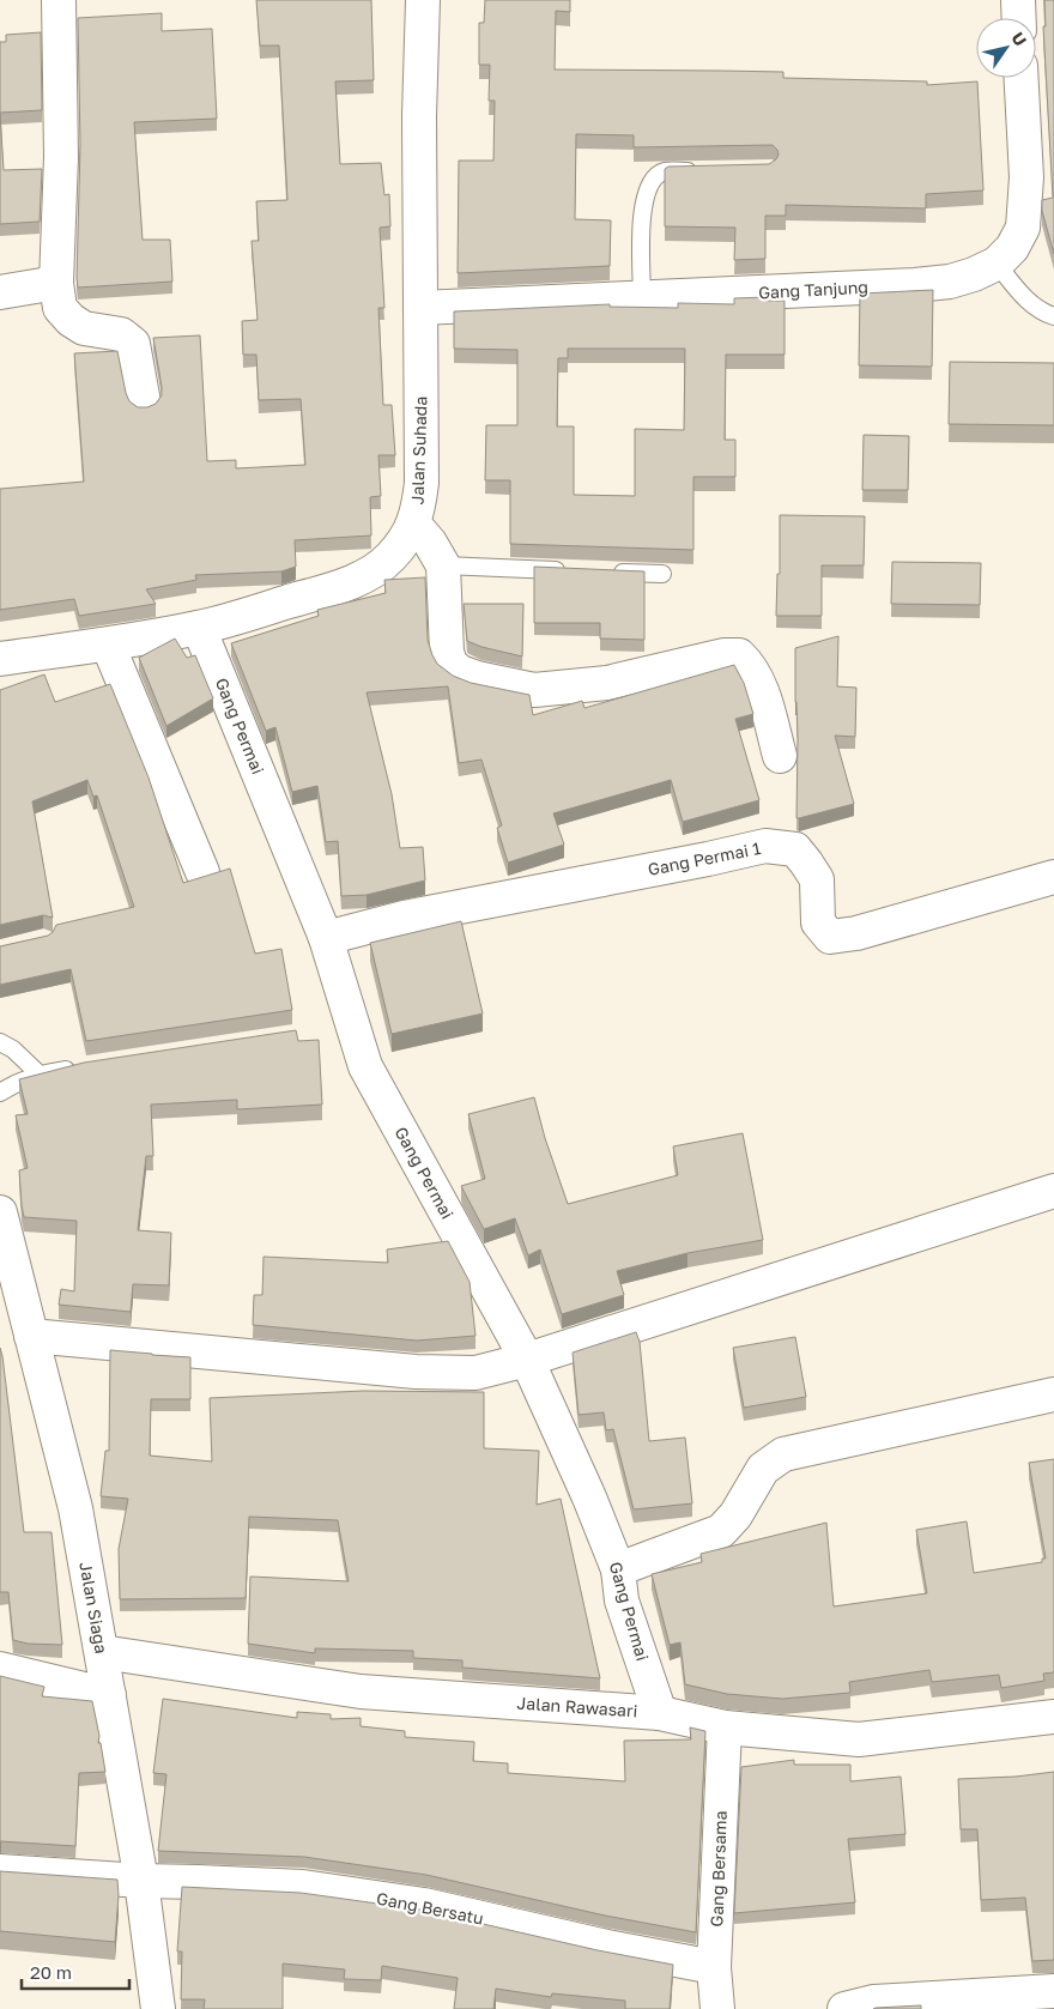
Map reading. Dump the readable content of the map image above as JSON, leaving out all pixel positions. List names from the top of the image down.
{
  "streets": {
    "street": [
      "Gang Tanjung",
      "Jalan Suhada",
      "Gang Permai",
      "Gang Permai 1",
      "Jalan Siaga",
      "Jalan Rawasari",
      "Gang Bersama",
      "Gang Bersatu"
    ]
  },
  "crossings": [
    ["Gang Tanjung", "Jalan Suhada"],
    ["Jalan Suhada", "Gang Permai"],
    ["Gang Permai", "Gang Permai 1"],
    ["Gang Permai", "Jalan Rawasari"],
    ["Jalan Siaga", "Jalan Rawasari"],
    ["Jalan Siaga", "Gang Bersatu"],
    ["Jalan Rawasari", "Gang Bersama"],
    ["Gang Bersama", "Gang Bersatu"]
  ],
  "scale_bar": "20 m",
  "north": "top right"
}
